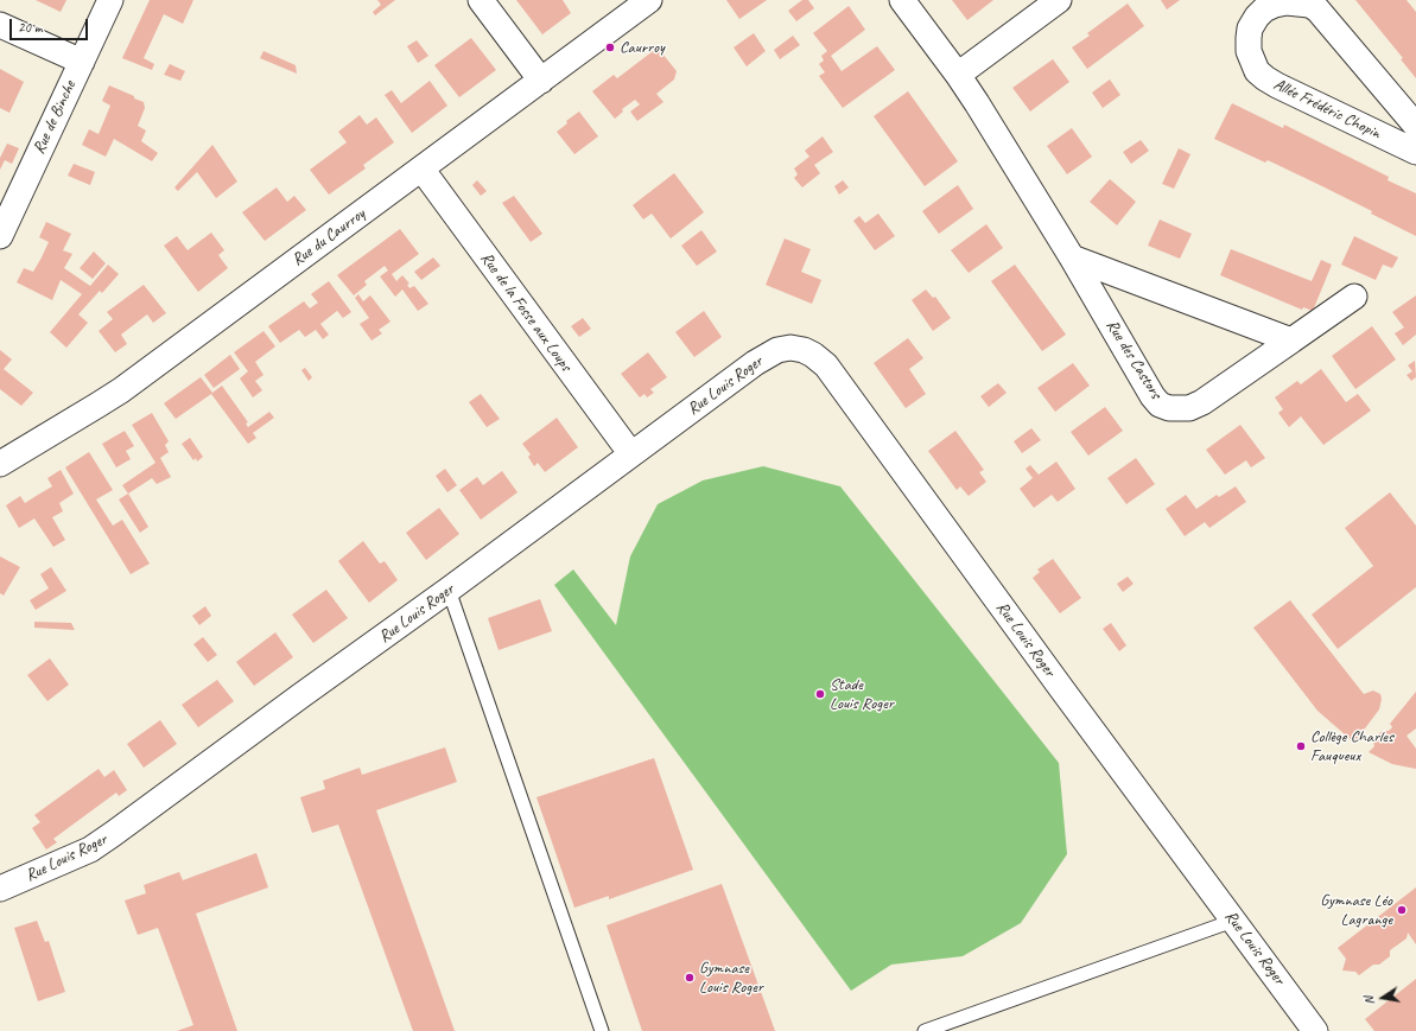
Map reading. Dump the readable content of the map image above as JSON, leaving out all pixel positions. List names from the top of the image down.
{
  "streets": {
    "street": [
      "Allée Frédéric Chopin",
      "Rue de Binche",
      "Rue du Caurroy",
      "Rue de la Fosse aux Loups",
      "Rue des Castors",
      "Rue Louis Roger"
    ]
  },
  "crossings": [
    ["Rue du Caurroy", "Rue de la Fosse aux Loups"],
    ["Rue de la Fosse aux Loups", "Rue Louis Roger"]
  ],
  "places": [
    "Caurroy",
    "Stade Louis Roger",
    "Collège Charles Fauqueux",
    "Gymnase Léo Lagrange",
    "Gymnase Louis Roger"
  ],
  "scale_bar": "20 m",
  "north": "left"
}
